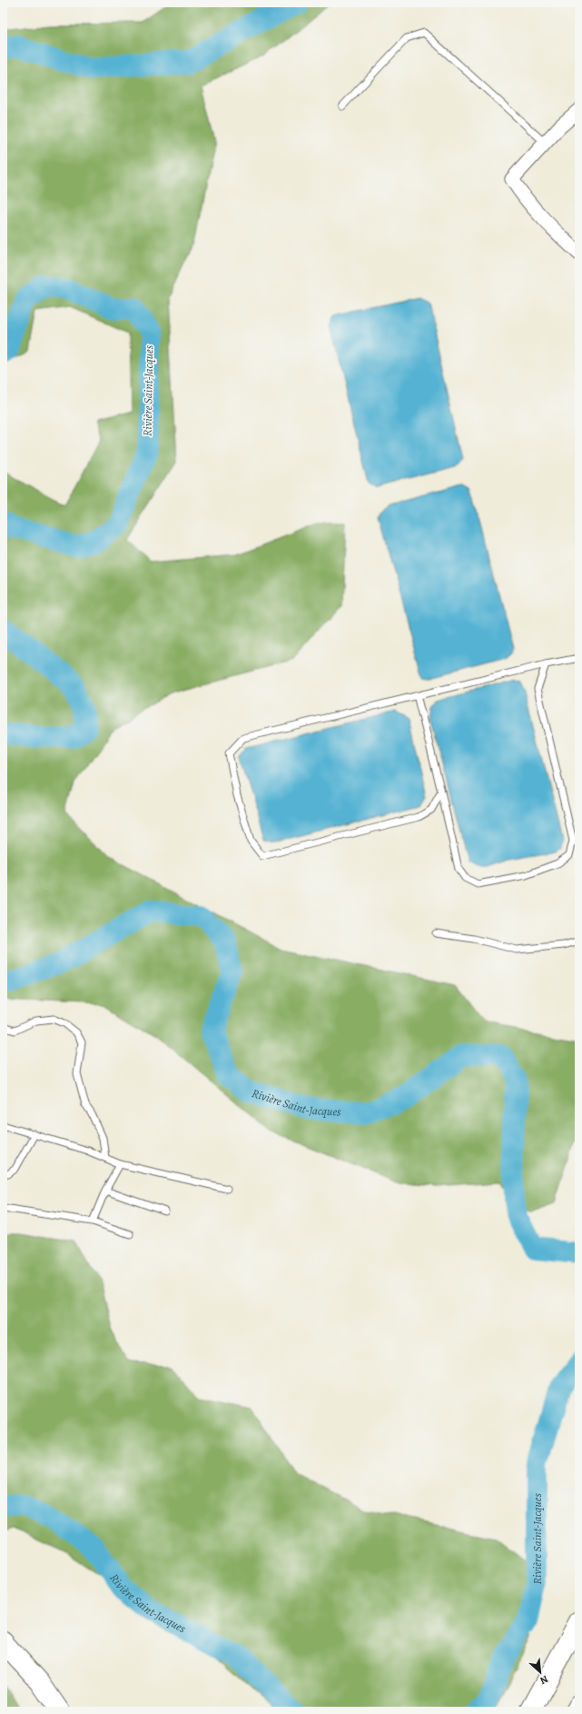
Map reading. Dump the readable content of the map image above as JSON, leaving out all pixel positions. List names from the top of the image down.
{
  "water": ["Rivière Saint-Jacques"],
  "north": "bottom right"
}
